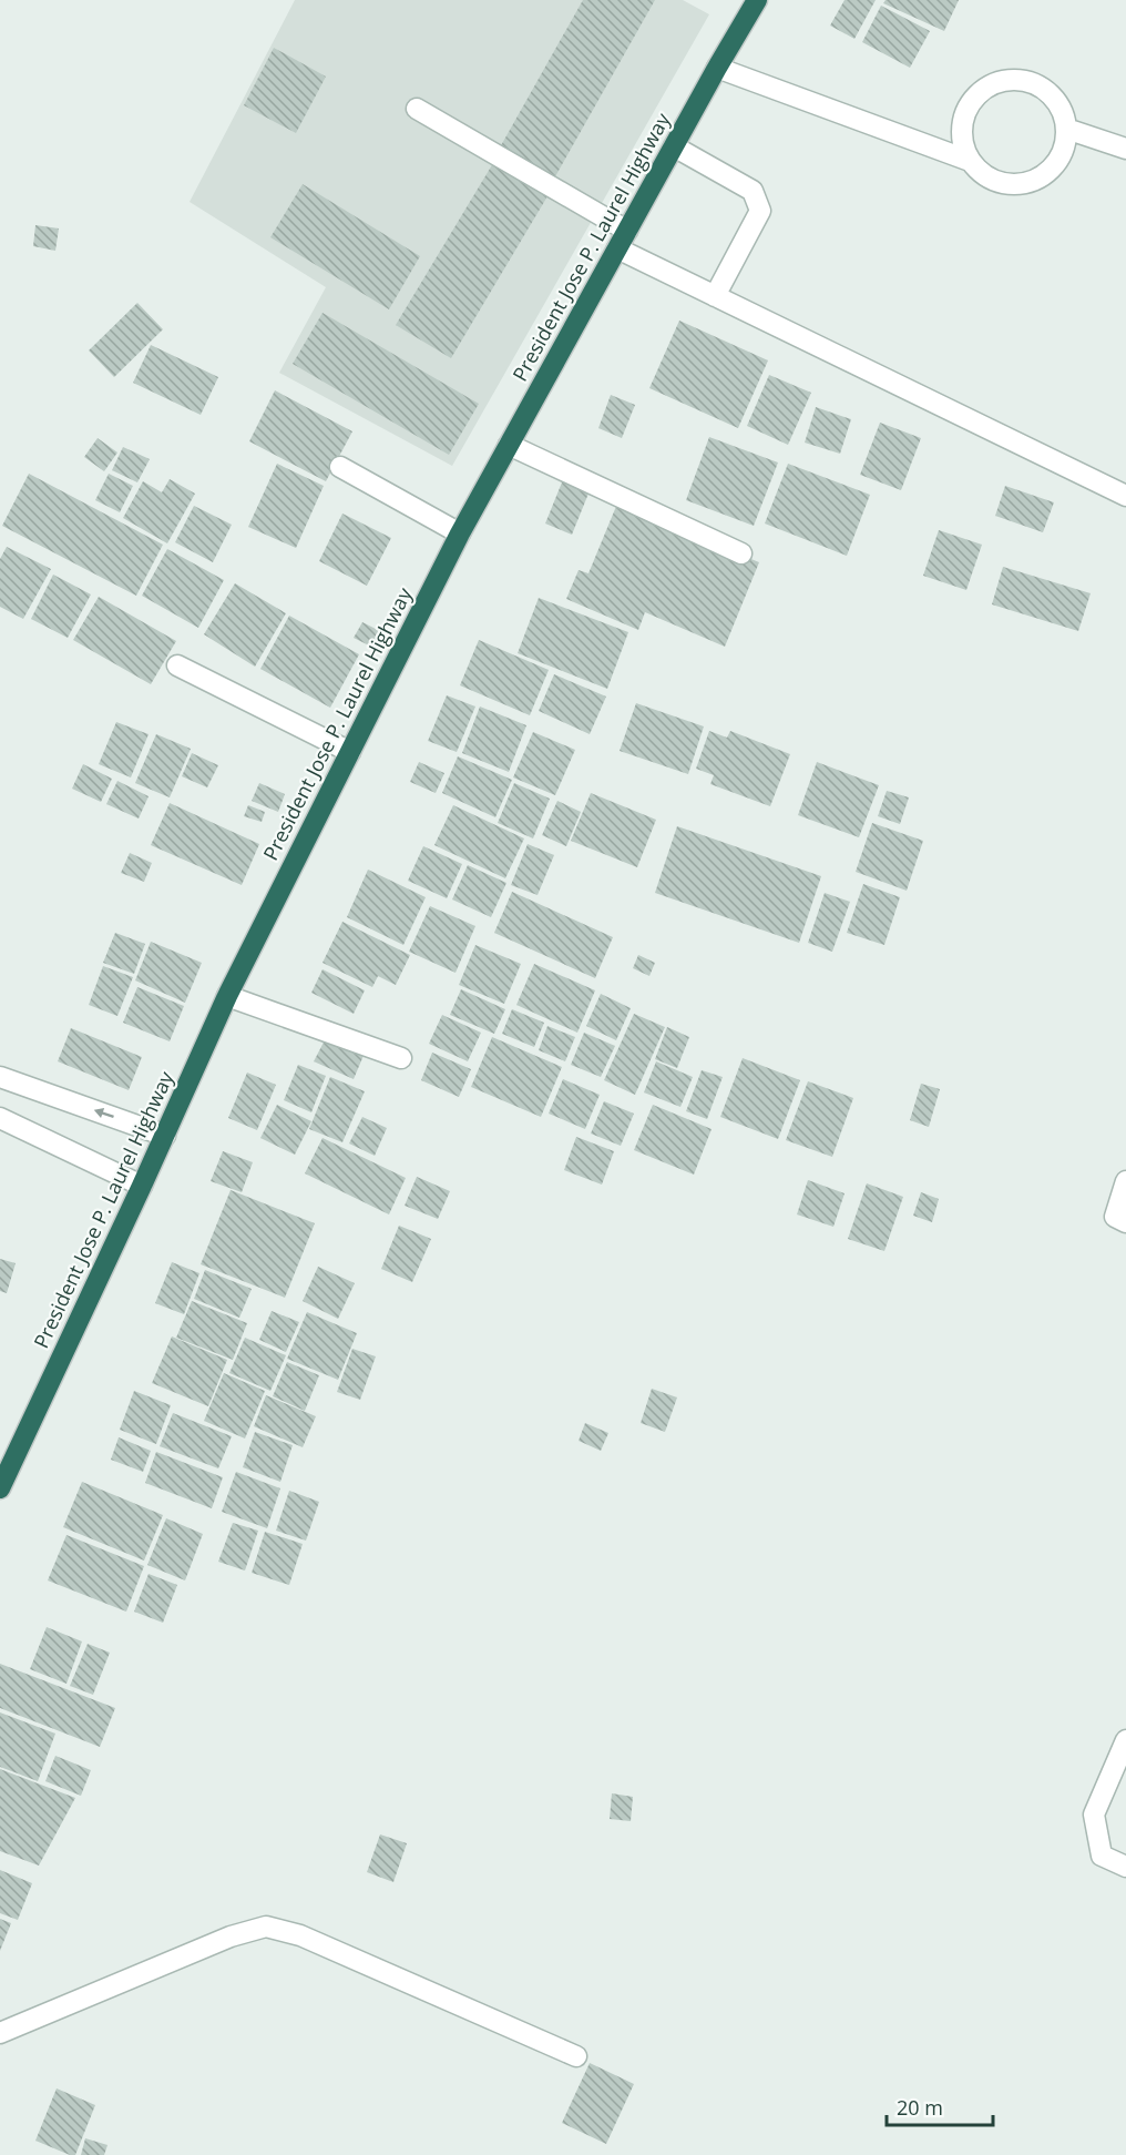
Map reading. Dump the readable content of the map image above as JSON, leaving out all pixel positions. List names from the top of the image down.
{
  "streets": {
    "highway": ["President Jose P. Laurel Highway"]
  },
  "scale_bar": "20 m"
}
